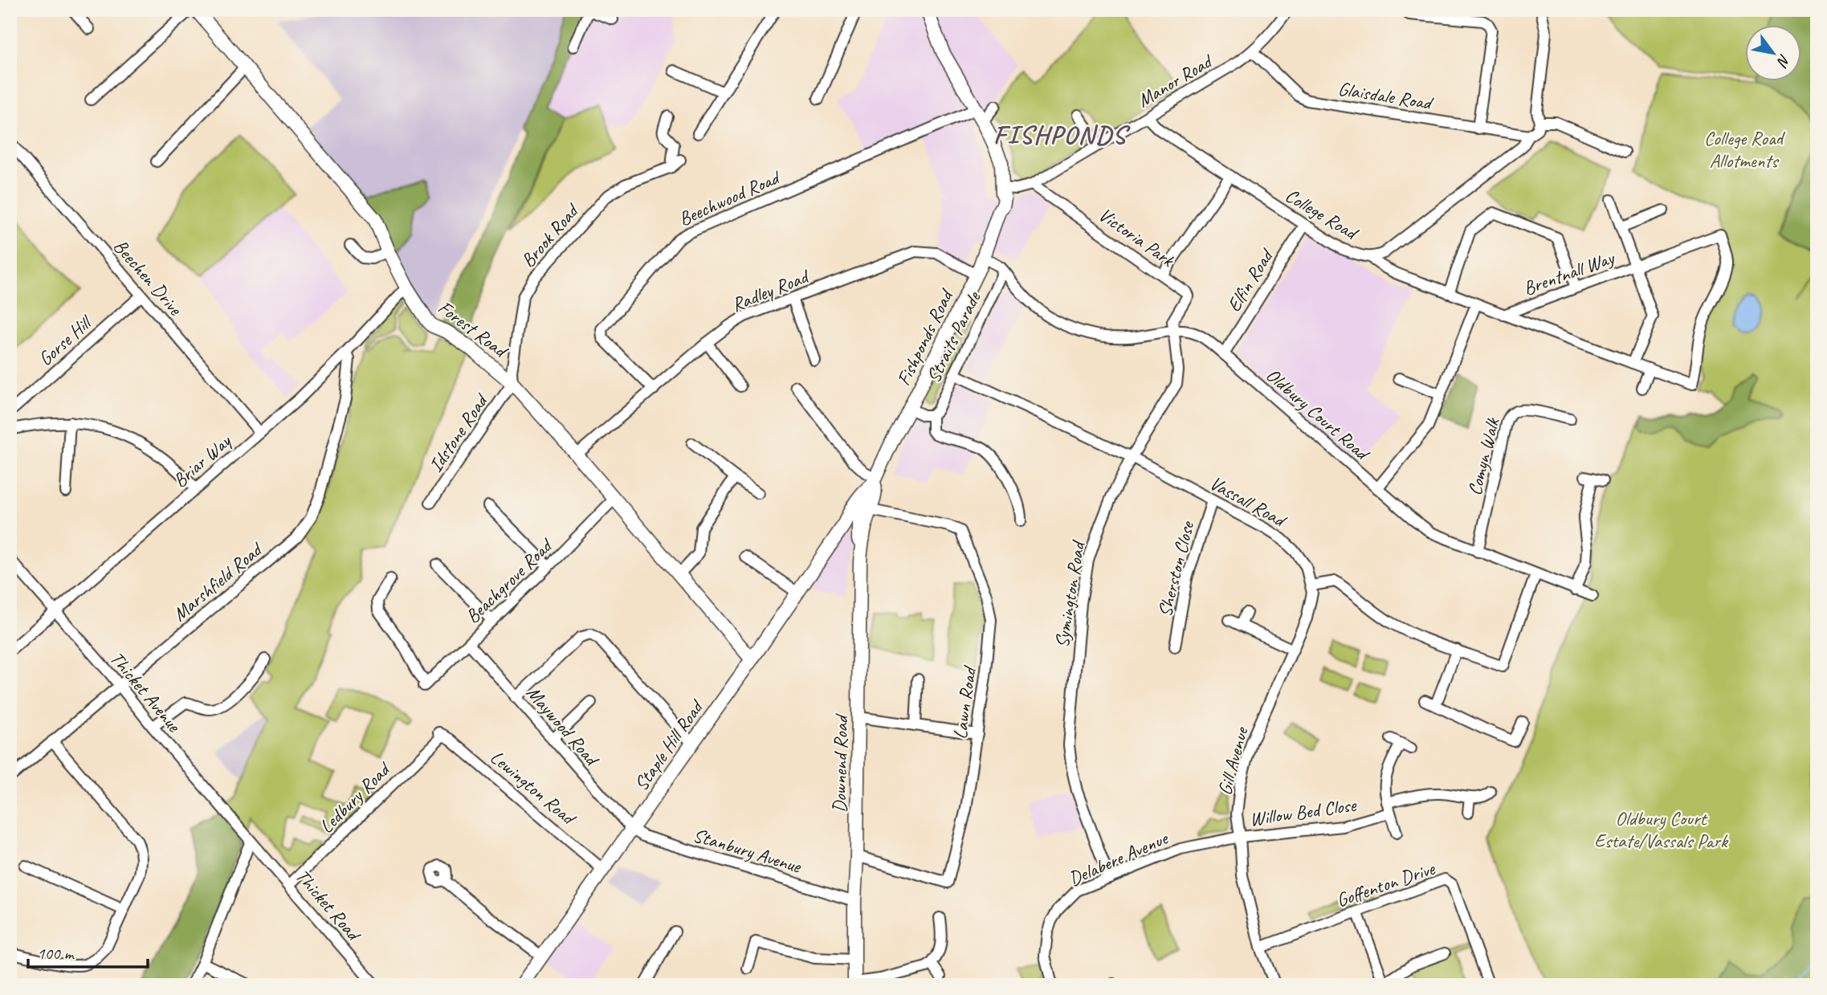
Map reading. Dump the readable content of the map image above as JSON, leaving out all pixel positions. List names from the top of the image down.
{
  "streets": {
    "main road": [
      "Forest Road",
      "Fishponds Road",
      "Staple Hill Road",
      "Downend Road"
    ],
    "street": [
      "Manor Road",
      "Glaisdale Road",
      "Beechwood Road",
      "College Road",
      "Brook Road",
      "Victoria Park",
      "Brentnall Way",
      "Beechen Drive",
      "Elfin Road",
      "Radley Road",
      "Straits Parade",
      "Gorse Hill",
      "Oldbury Court Road",
      "Idstone Road",
      "Comyn Walk",
      "Briar Way",
      "Vassall Road",
      "Sherston Close",
      "Beachgrove Road",
      "Marshfield Road",
      "Symington Road",
      "Thicket Avenue",
      "Lawn Road",
      "Maywood Road",
      "Gill Avenue",
      "Lewington Road",
      "Ledbury Road",
      "Willow Bed Close",
      "Stanbury Avenue",
      "Delabere Avenue",
      "Goffenton Drive",
      "Thicket Road"
    ]
  },
  "crossings": [
    ["Manor Road", "Glaisdale Road"],
    ["Manor Road", "College Road"],
    ["Manor Road", "Victoria Park"],
    ["Manor Road", "Fishponds Road"],
    ["Glaisdale Road", "College Road"],
    ["Beechwood Road", "Radley Road"],
    ["Beechwood Road", "Fishponds Road"],
    ["College Road", "Brentnall Way"],
    ["College Road", "Elfin Road"],
    ["Brook Road", "Forest Road"],
    ["Brook Road", "Idstone Road"],
    ["Victoria Park", "Oldbury Court Road"],
    ["Victoria Park", "Symington Road"],
    ["Beechen Drive", "Gorse Hill"],
    ["Beechen Drive", "Briar Way"],
    ["Elfin Road", "Oldbury Court Road"],
    ["Radley Road", "Forest Road"],
    ["Radley Road", "Fishponds Road"],
    ["Forest Road", "Idstone Road"],
    ["Forest Road", "Briar Way"],
    ["Forest Road", "Beachgrove Road"],
    ["Forest Road", "Staple Hill Road"],
    ["Straits Parade", "Oldbury Court Road"],
    ["Straits Parade", "Vassall Road"],
    ["Fishponds Road", "Lawn Road"],
    ["Fishponds Road", "Staple Hill Road"],
    ["Fishponds Road", "Downend Road"],
    ["Oldbury Court Road", "Comyn Walk"],
    ["Oldbury Court Road", "Symington Road"],
    ["Briar Way", "Marshfield Road"],
    ["Briar Way", "Thicket Avenue"],
    ["Vassall Road", "Sherston Close"],
    ["Vassall Road", "Symington Road"],
    ["Vassall Road", "Gill Avenue"],
    ["Beachgrove Road", "Maywood Road"],
    ["Marshfield Road", "Thicket Avenue"],
    ["Symington Road", "Delabere Avenue"],
    ["Thicket Avenue", "Thicket Road"],
    ["Lawn Road", "Staple Hill Road"],
    ["Lawn Road", "Downend Road"],
    ["Maywood Road", "Staple Hill Road"],
    ["Maywood Road", "Stanbury Avenue"],
    ["Staple Hill Road", "Downend Road"],
    ["Staple Hill Road", "Lewington Road"],
    ["Staple Hill Road", "Stanbury Avenue"],
    ["Gill Avenue", "Willow Bed Close"],
    ["Gill Avenue", "Delabere Avenue"],
    ["Gill Avenue", "Goffenton Drive"],
    ["Downend Road", "Stanbury Avenue"],
    ["Lewington Road", "Ledbury Road"],
    ["Ledbury Road", "Thicket Road"],
    ["Willow Bed Close", "Delabere Avenue"]
  ],
  "districts": ["FISHPONDS"],
  "parks": ["College Road Allotments", "Oldbury Court Estate/Vassals Park"],
  "scale_bar": "100 m",
  "north": "bottom right"
}
